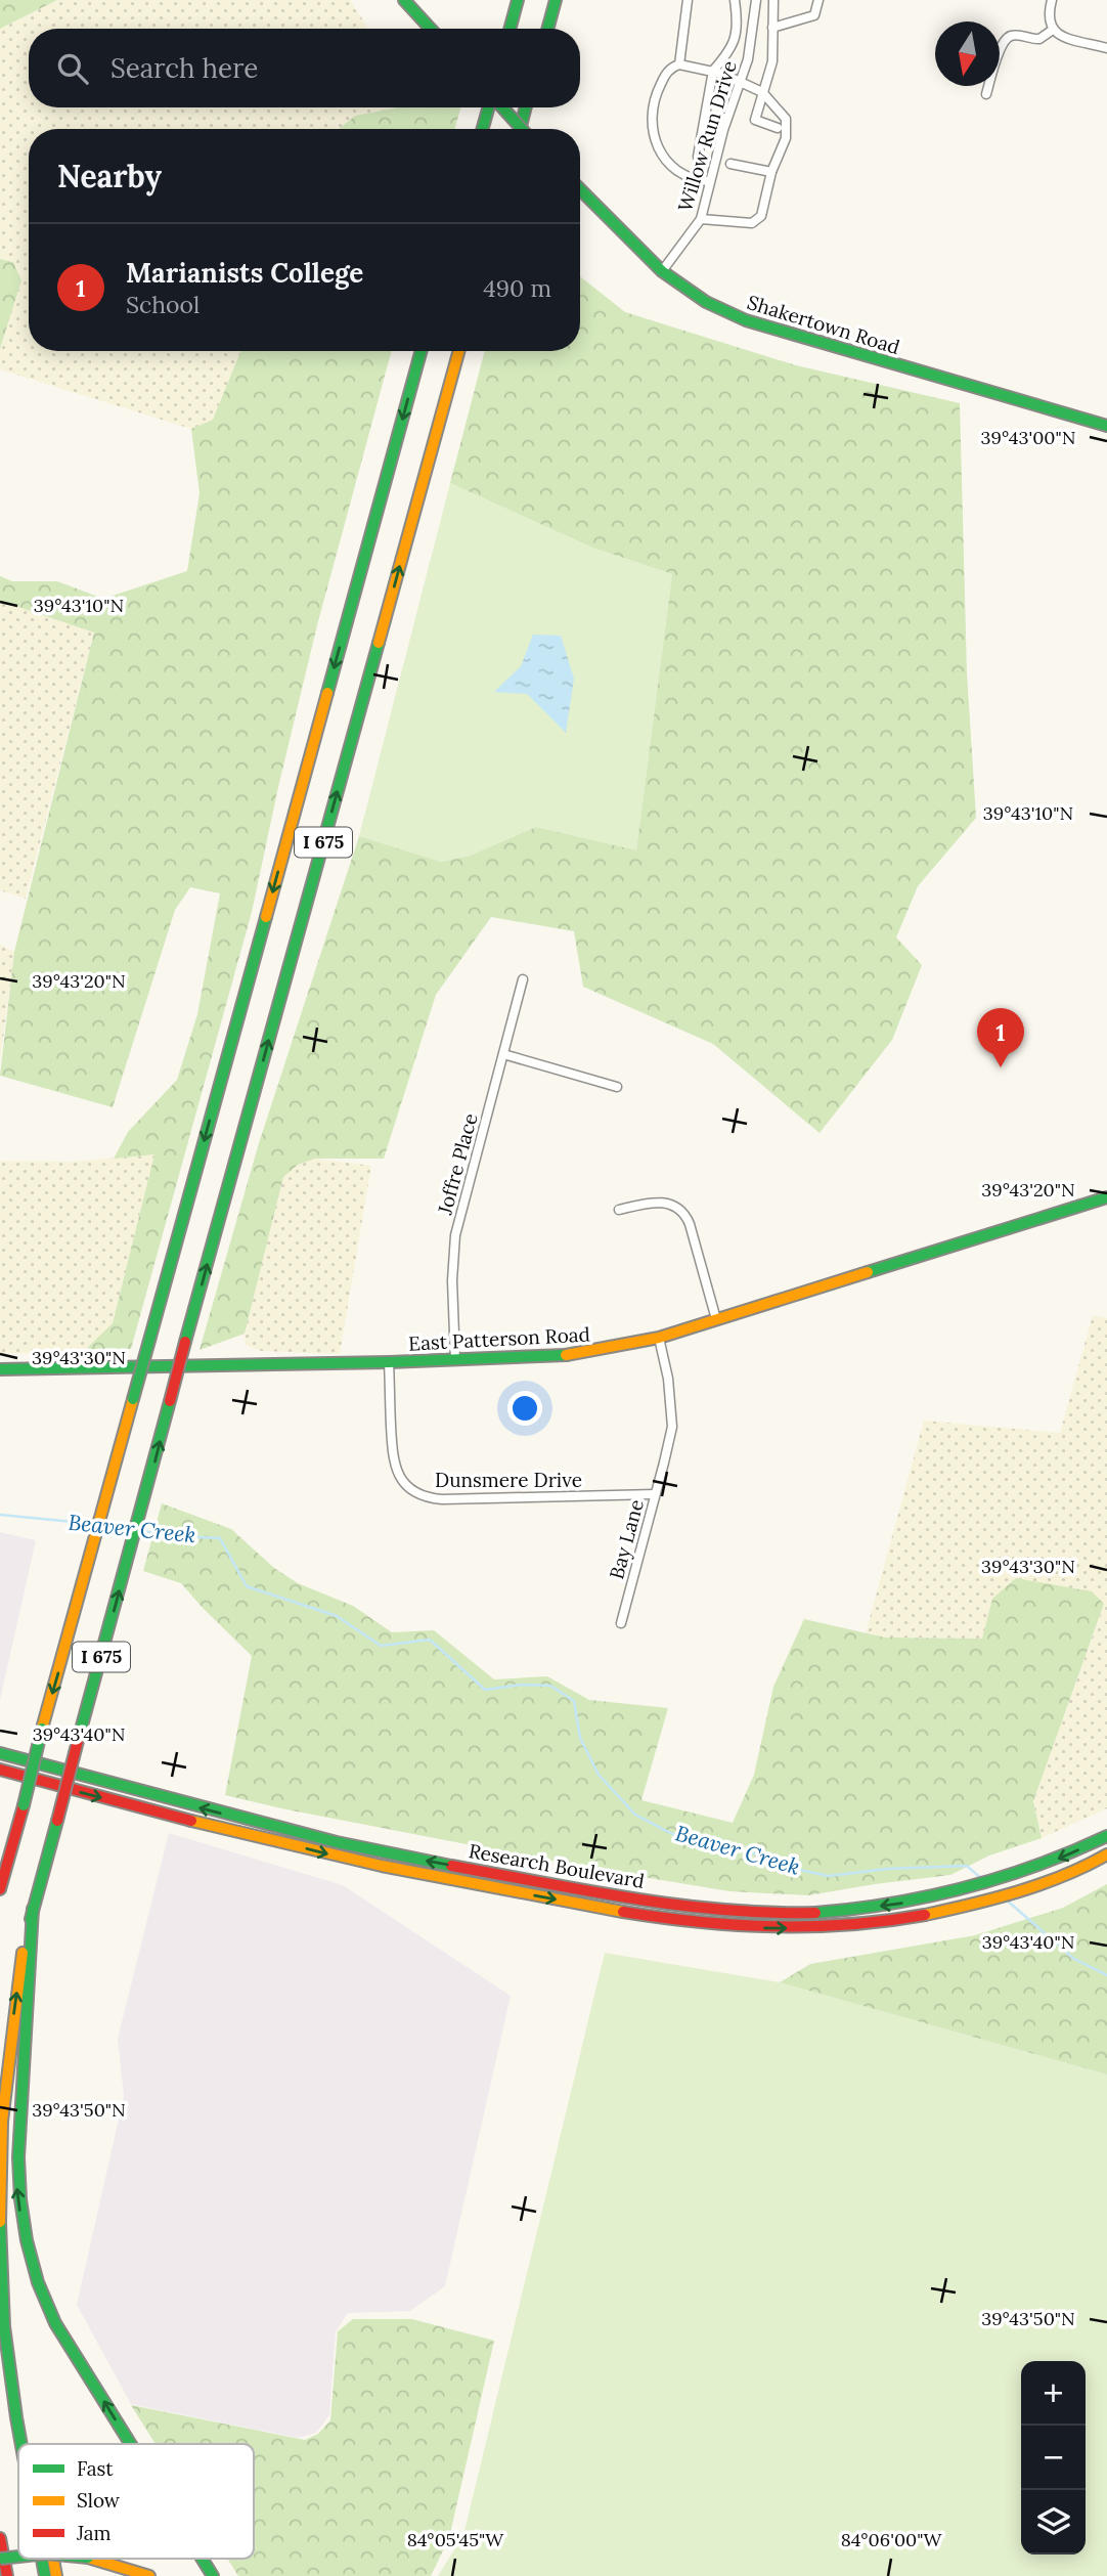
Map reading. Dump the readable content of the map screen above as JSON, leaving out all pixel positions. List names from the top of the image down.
{
  "streets": {
    "main road": [
      "Shakertown Road",
      "I 675",
      "East Patterson Road",
      "Research Boulevard"
    ],
    "street": [
      "Willow Run Drive",
      "Joffre Place",
      "Dunsmere Drive",
      "Bay Lane"
    ]
  },
  "crossings": [
    ["Willow Run Drive", "Shakertown Road"],
    ["Joffre Place", "East Patterson Road"],
    ["East Patterson Road", "Dunsmere Drive"],
    ["East Patterson Road", "Bay Lane"],
    ["Dunsmere Drive", "Bay Lane"]
  ],
  "water": ["Beaver Creek"],
  "legend": ["Fast", "Slow", "Jam"],
  "north": "bottom",
  "page": {
    "search": "Search here",
    "heading": "Nearby",
    "list": [
      {
        "mark": "1",
        "name": "Marianists College",
        "note": "School",
        "value": "490 m"
      }
    ],
    "pins": "1",
    "map_buttons": ["+", "−"]
  },
  "coordinates": [
    "39°43'00\"N",
    "39°43'10\"N",
    "39°43'20\"N",
    "39°43'30\"N",
    "39°43'40\"N",
    "39°43'50\"N",
    "84°05'45\"W",
    "84°06'00\"W"
  ]
}
